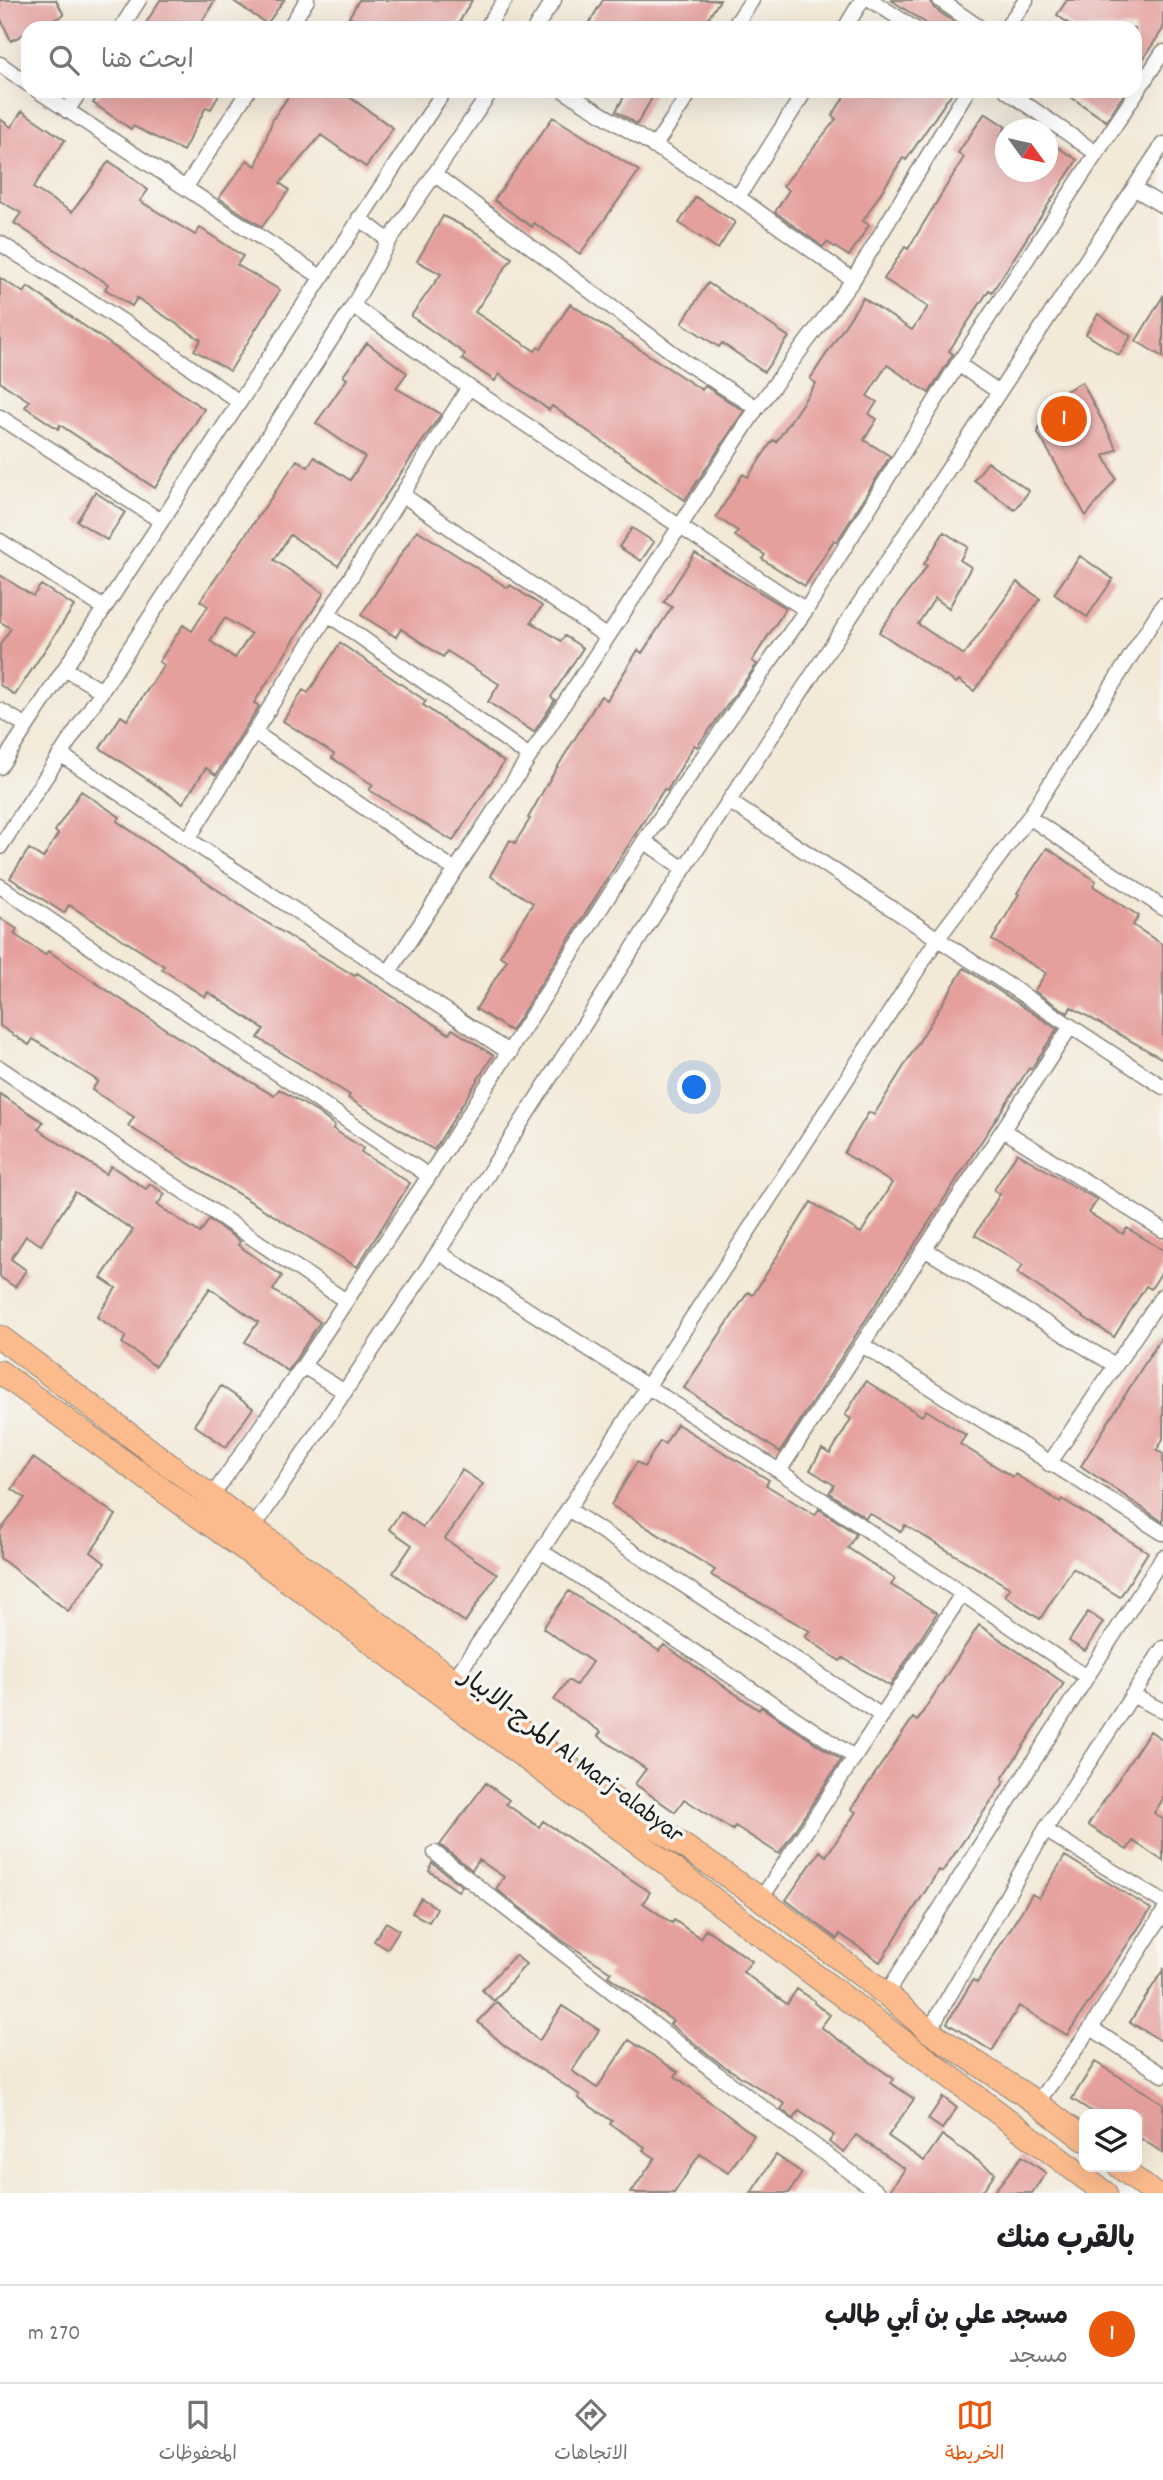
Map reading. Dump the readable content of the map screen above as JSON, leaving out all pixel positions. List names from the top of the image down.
{
  "streets": {
    "main road": ["المرج-الابيار Al Marj-alabyar"]
  },
  "north": "bottom right",
  "page": {
    "search": "ابحث هنا",
    "pins": "1",
    "heading": "بالقرب منك",
    "list": [
      {
        "mark": "1",
        "name": "مسجد علي بن أبي طالب",
        "note": "مسجد",
        "value": "270 m"
      }
    ],
    "nav": ["الخريطة", "الاتجاهات", "المحفوظات"]
  }
}
